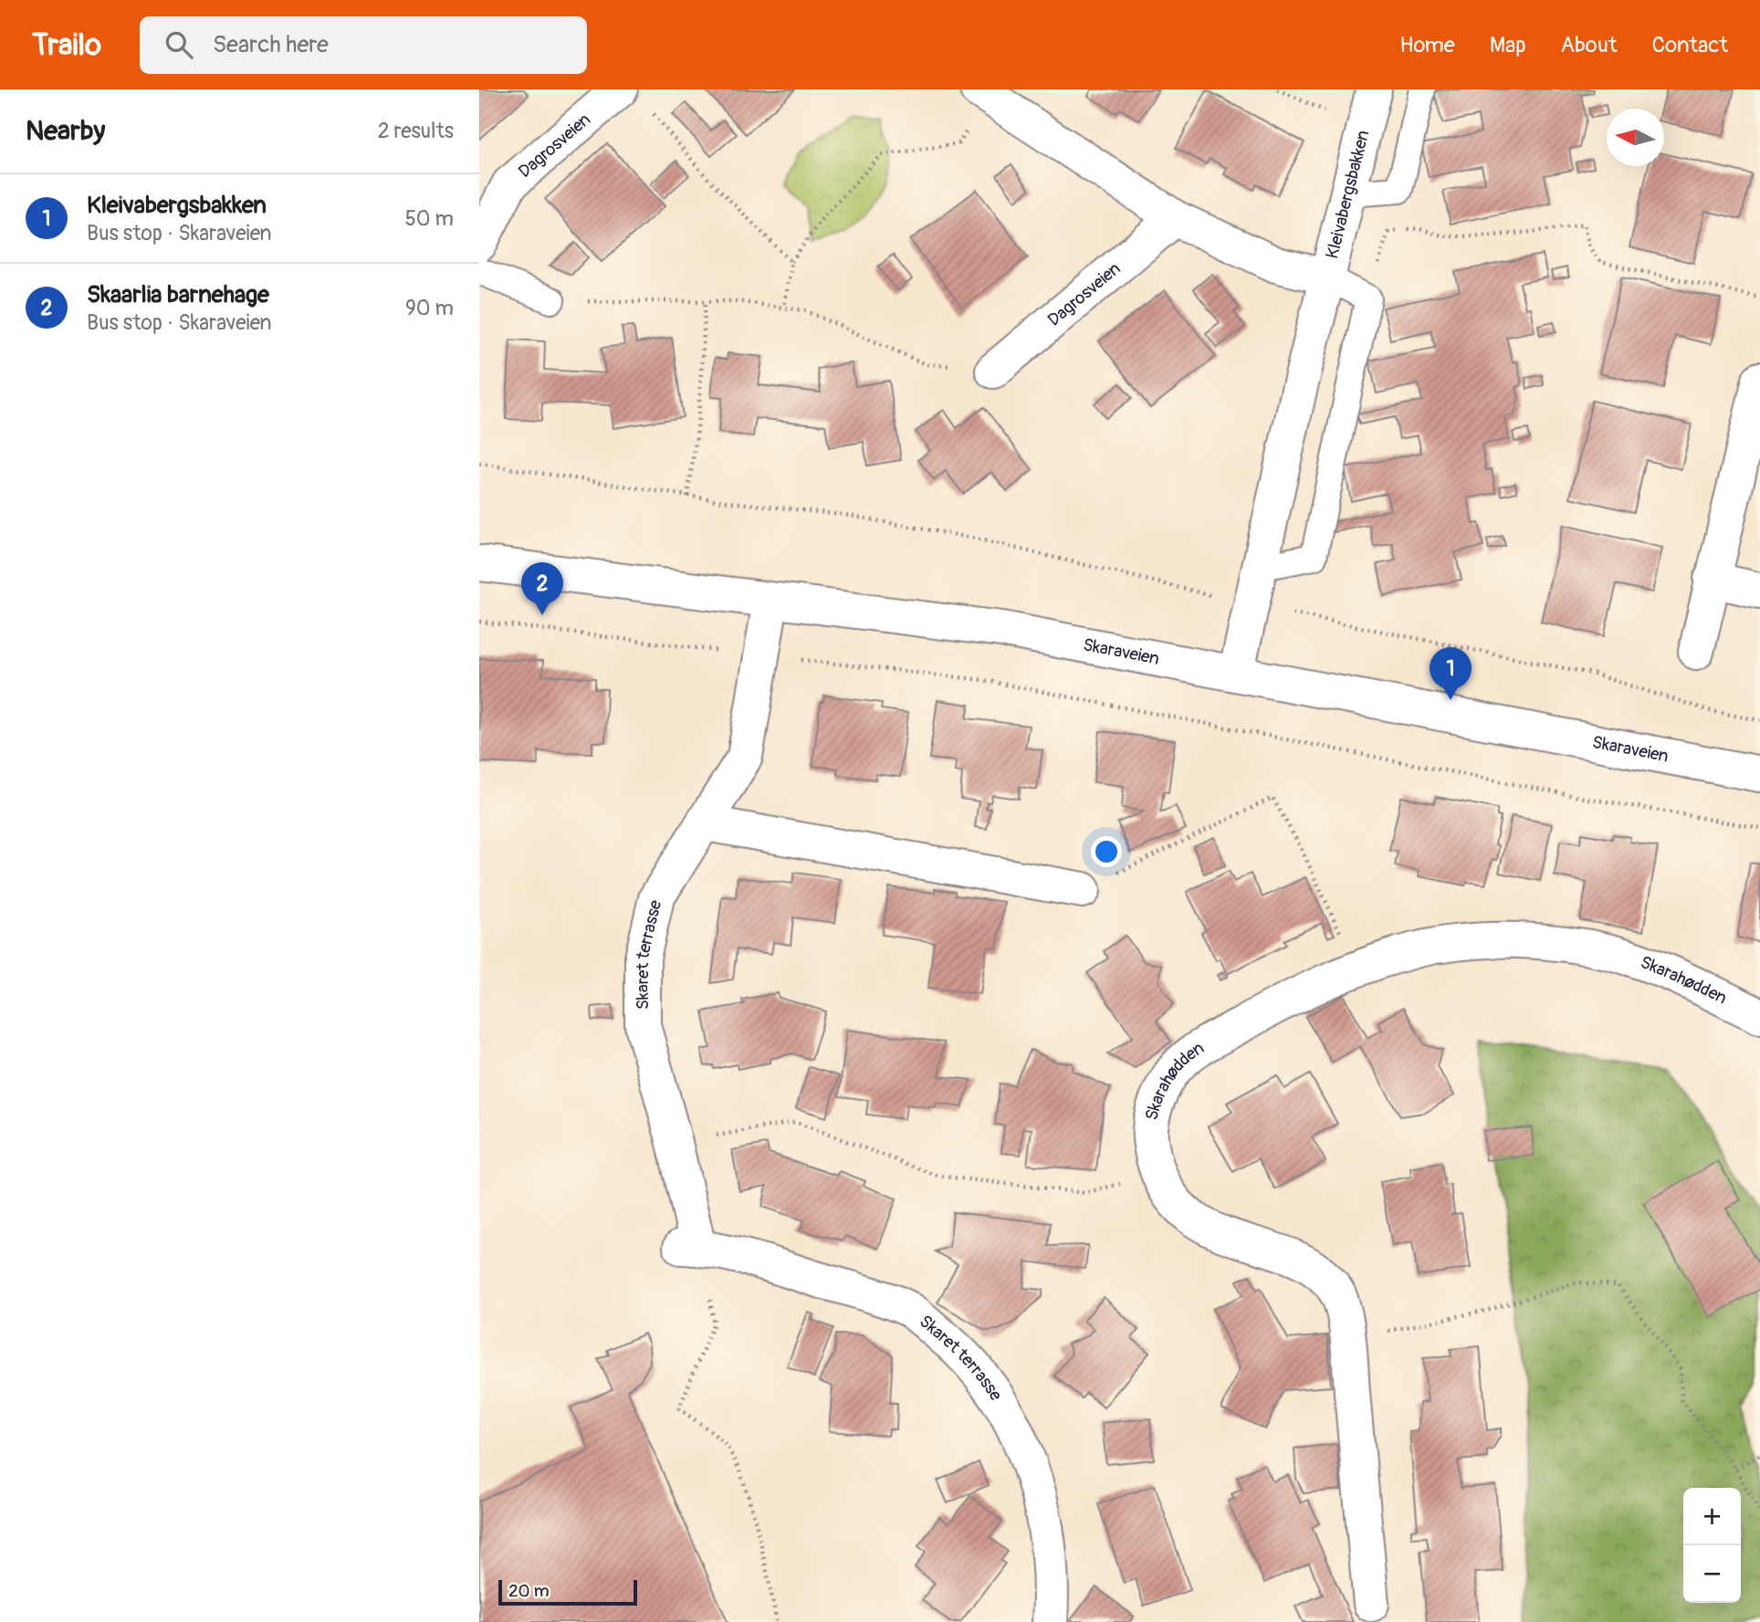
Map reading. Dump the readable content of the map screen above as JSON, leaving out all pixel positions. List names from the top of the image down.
{
  "streets": {
    "street": [
      "Dagrosveien",
      "Kleivabergsbakken",
      "Skaraveien",
      "Skaret terrasse",
      "Skarahødden"
    ]
  },
  "crossings": [
    ["Kleivabergsbakken", "Skaraveien"],
    ["Skaraveien", "Skaret terrasse"]
  ],
  "scale_bar": "20 m",
  "north": "left",
  "page": {
    "header": "Trailo",
    "search": "Search here",
    "nav": [
      "Home",
      "Map",
      "About",
      "Contact"
    ],
    "heading": ["Nearby", "2 results"],
    "list": [
      {
        "mark": "1",
        "name": "Kleivabergsbakken",
        "note": "Bus stop · Skaraveien",
        "value": "50 m"
      },
      {
        "mark": "2",
        "name": "Skaarlia barnehage",
        "note": "Bus stop · Skaraveien",
        "value": "90 m"
      }
    ],
    "pins": ["2", "1"],
    "map_buttons": ["+", "−"],
    "scale": "20 m"
  }
}
